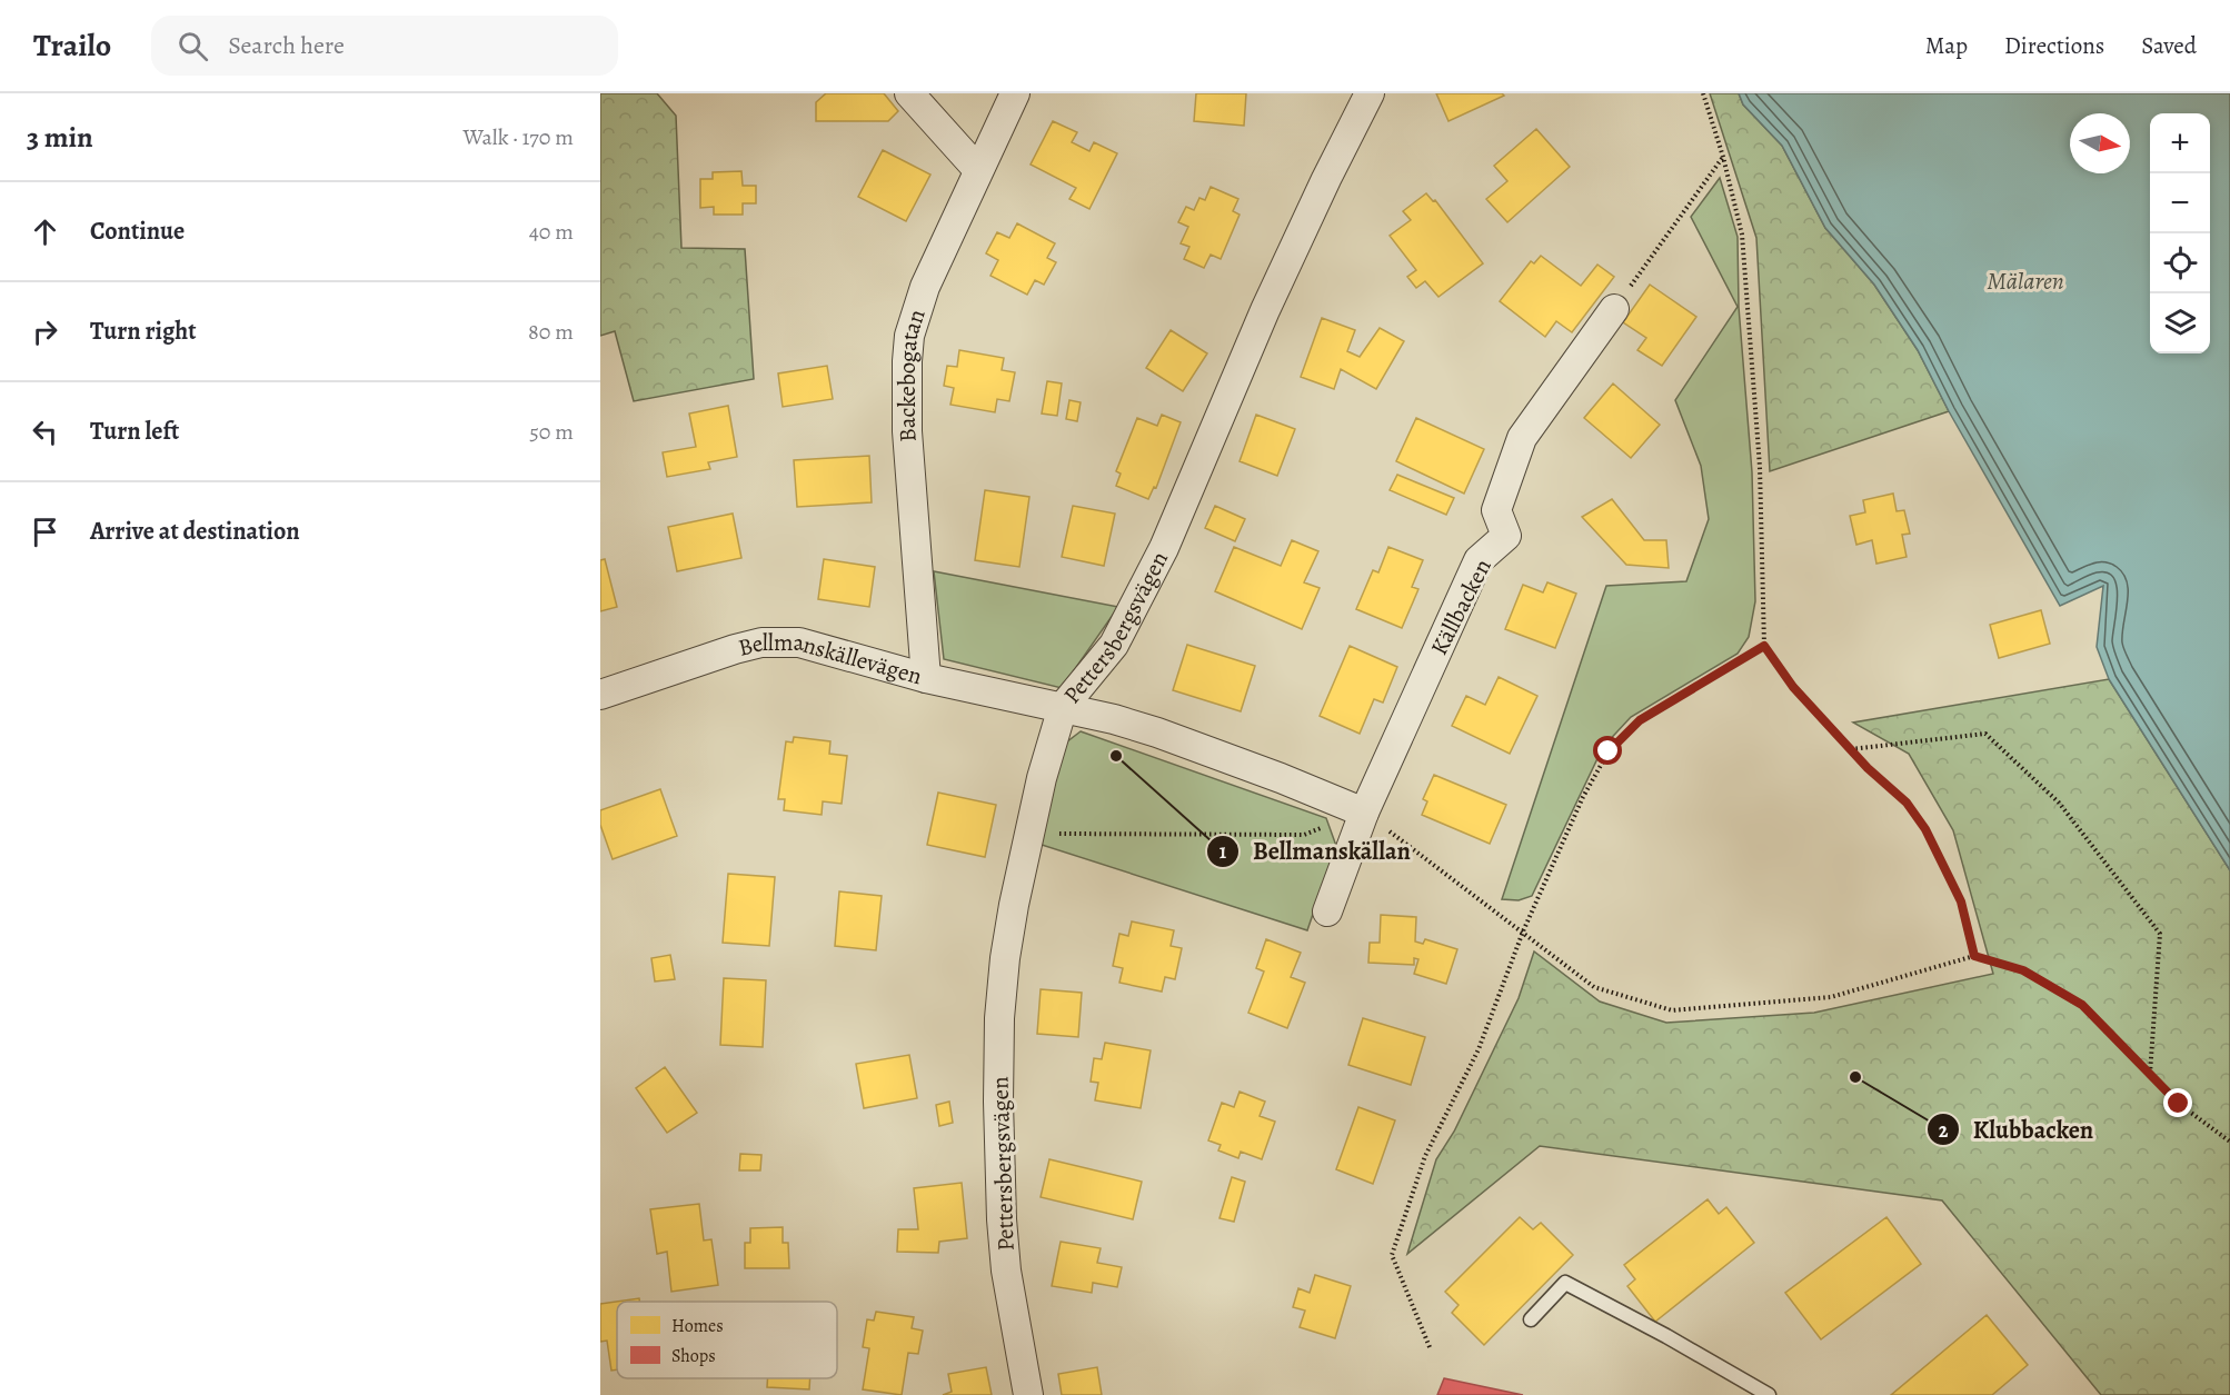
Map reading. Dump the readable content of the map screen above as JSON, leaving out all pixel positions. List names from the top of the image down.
{
  "streets": {
    "street": [
      "Backebogatan",
      "Källbacken",
      "Pettersbergsvägen",
      "Bellmanskällevägen"
    ]
  },
  "crossings": [
    ["Backebogatan", "Bellmanskällevägen"],
    ["Pettersbergsvägen", "Bellmanskällevägen"]
  ],
  "water": ["Mälaren"],
  "places": ["Bellmanskällan", "Klubbacken"],
  "legend": ["Homes", "Shops"],
  "north": "right",
  "page": {
    "header": "Trailo",
    "search": "Search here",
    "nav": ["Map", "Directions", "Saved"],
    "heading": ["3 min", "Walk · 170 m"],
    "map_buttons": ["+", "−"],
    "list": [
      ["Continue", "40 m"],
      ["Turn right", "80 m"],
      ["Turn left", "50 m"],
      "Arrive at destination"
    ]
  }
}
